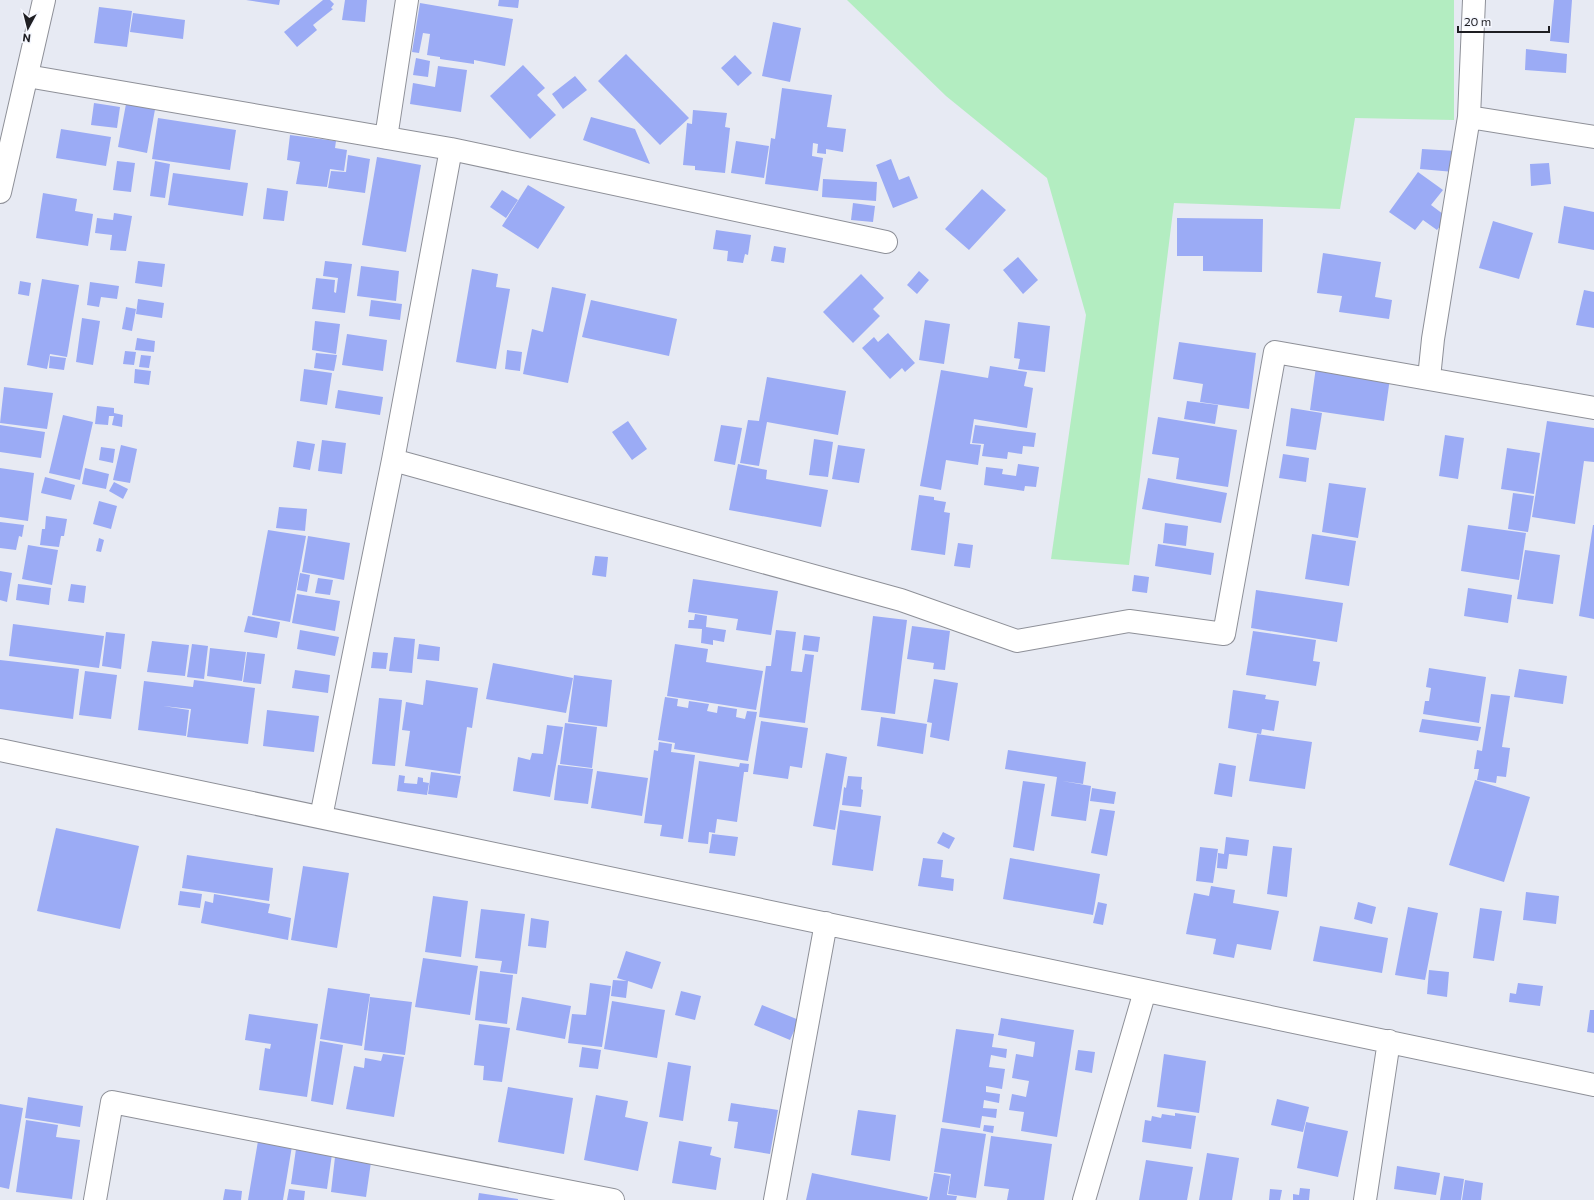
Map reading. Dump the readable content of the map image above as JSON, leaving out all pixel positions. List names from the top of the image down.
{
  "scale_bar": "20 m",
  "north": "bottom"
}
